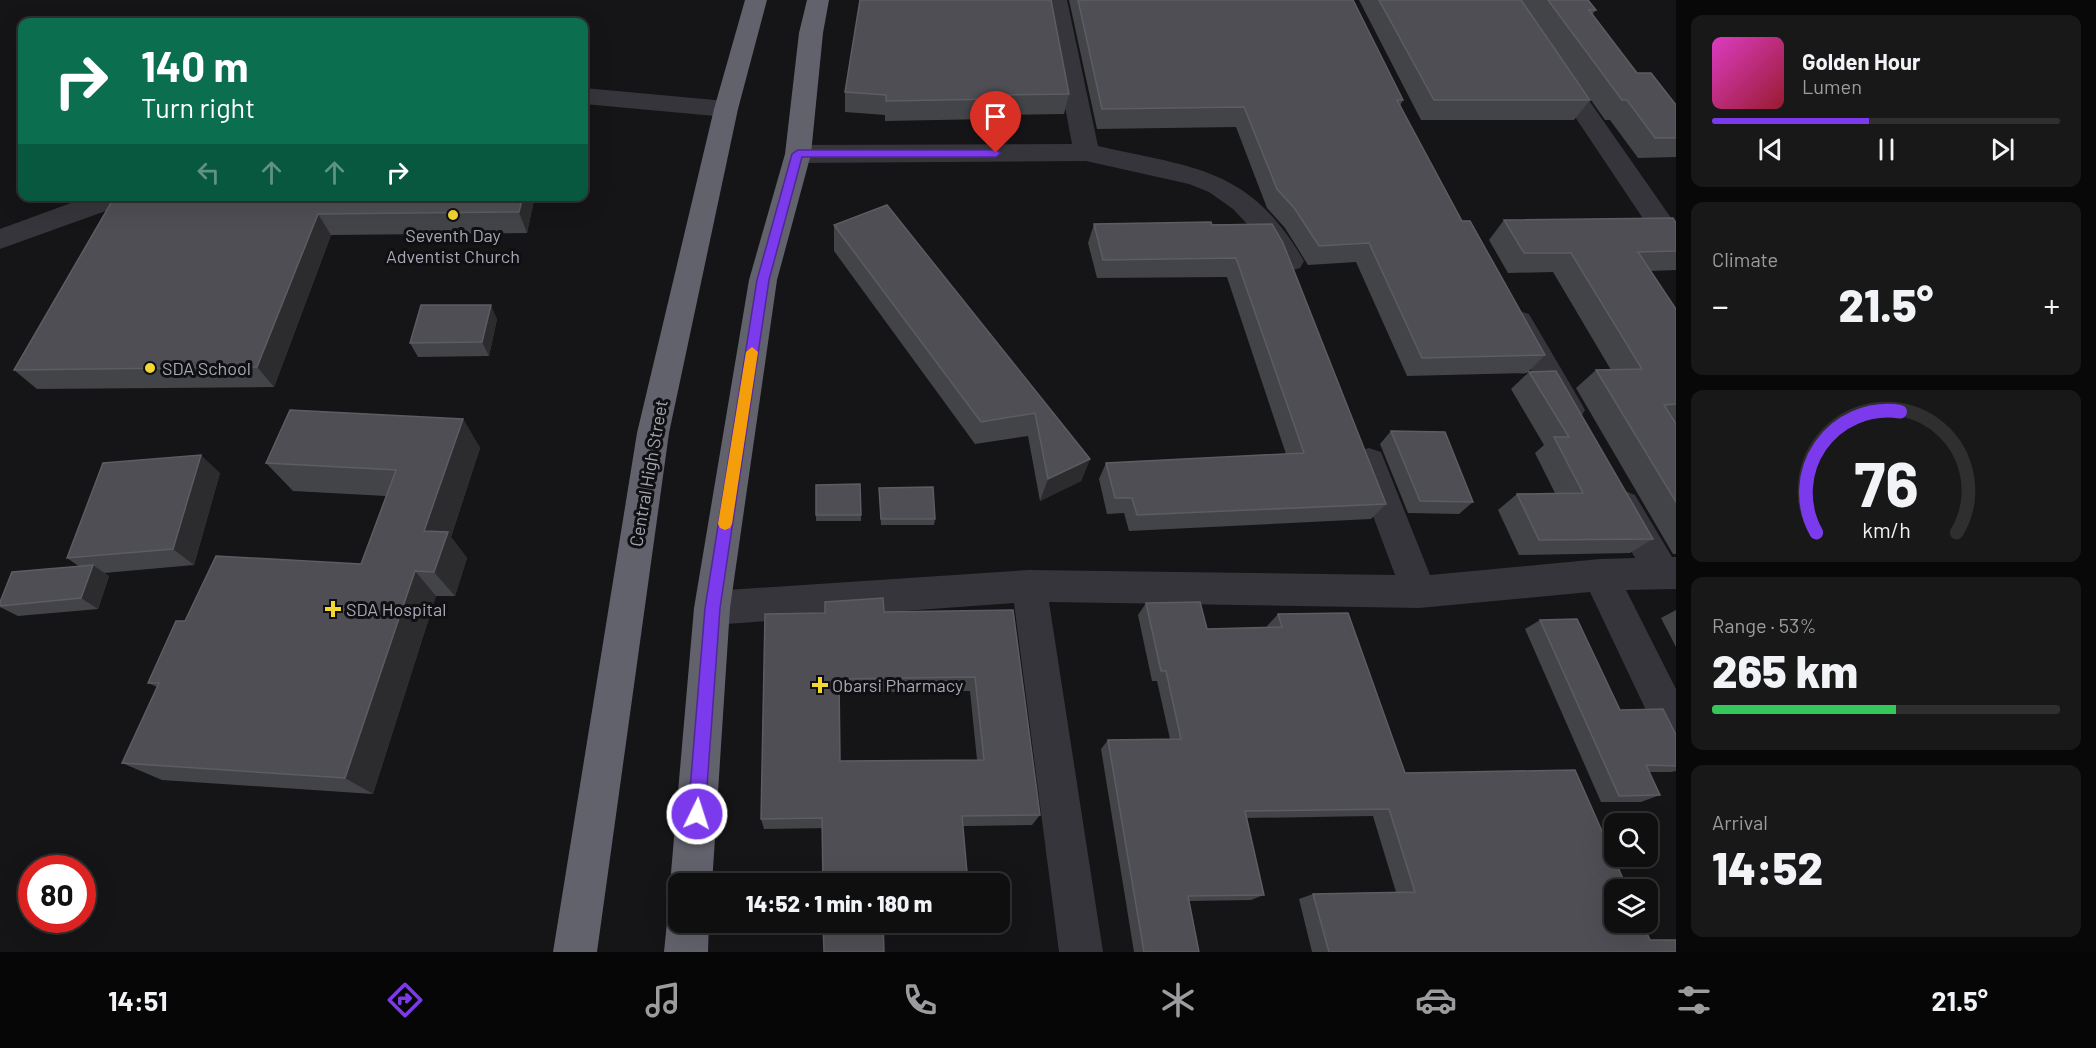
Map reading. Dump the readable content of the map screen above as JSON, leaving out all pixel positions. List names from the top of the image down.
{
  "streets": {
    "highway": ["Central High Street"]
  },
  "places": {
    "other": ["Seventh Day Adventist Church", "SDA School"],
    "health": ["SDA Hospital", "Obarsi Pharmacy"]
  },
  "page": {
    "turn": ["140 m", "Turn right"],
    "song": ["Golden Hour", "Lumen"],
    "tile": [
      "Climate",
      ["Range · 53%", "265 km"],
      ["Arrival", "14:52"]
    ],
    "heat": ["−", "21.5°", "+"],
    "limit": "80",
    "trip": "14:52 · 1 min · 180 m",
    "tabs": ["14:51", "21.5°"],
    "gauge": ["76", "km/h"]
  }
}
